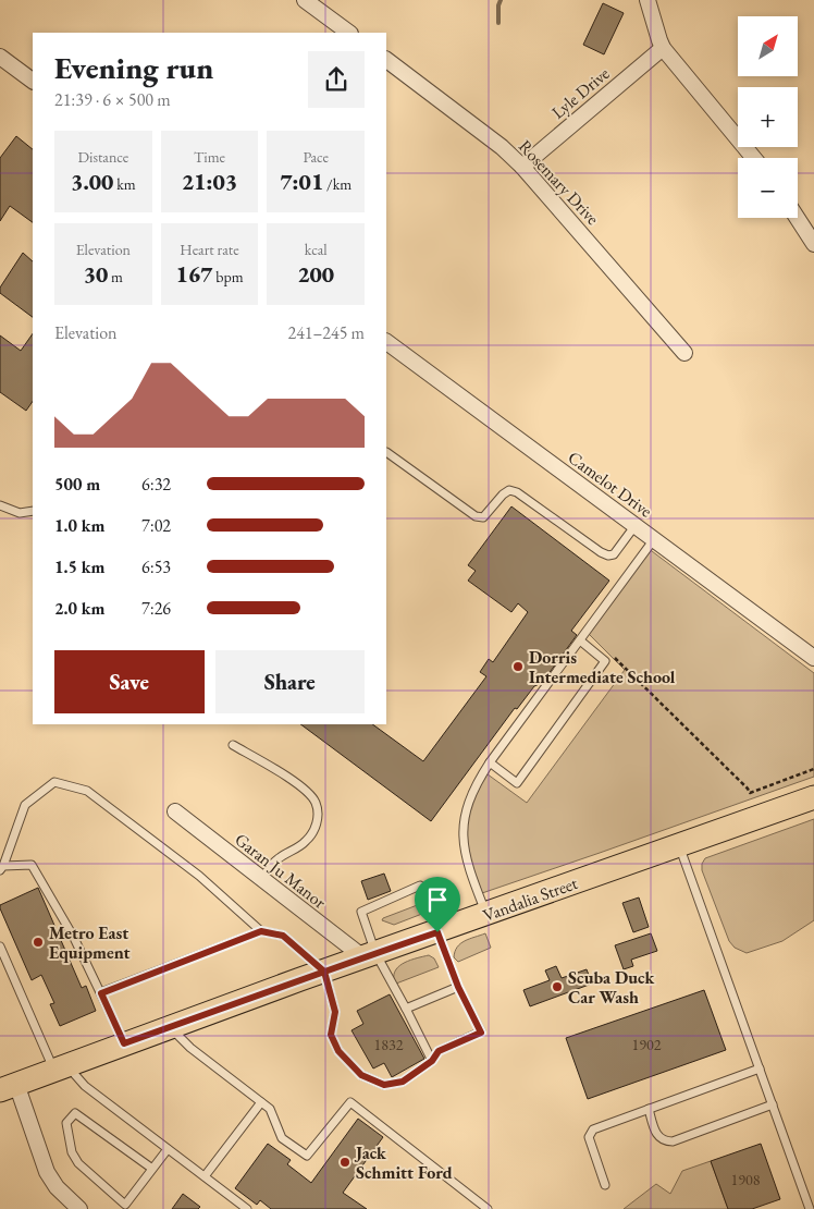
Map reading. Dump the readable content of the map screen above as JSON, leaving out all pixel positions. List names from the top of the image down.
{
  "streets": {
    "main road": ["Vandalia Street"],
    "street": [
      "Lyle Drive",
      "Rosemary Drive",
      "Camelot Drive",
      "Garan Ju Manor"
    ]
  },
  "crossings": [
    ["Lyle Drive", "Rosemary Drive"],
    ["Garan Ju Manor", "Vandalia Street"]
  ],
  "places": [
    "Dorris Intermediate School",
    "Metro East Equipment",
    "Scuba Duck Car Wash",
    "Jack Schmitt Ford"
  ],
  "house_numbers": ["1832", "1902", "1908"],
  "north": "top right",
  "page": {
    "map_buttons": ["+", "−"],
    "heading": ["Evening run", "21:39 · 6 × 500 m"],
    "stats": [
      ["Distance", "3.00 km"],
      ["Time", "21:03"],
      ["Pace", "7:01 /km"],
      ["Elevation", "30 m"],
      ["Heart rate", "167 bpm"],
      ["kcal", "200"]
    ],
    "chart": ["Elevation", "241–245 m"],
    "list": [
      {
        "name": "500 m",
        "note": "6:32"
      },
      {
        "name": "1.0 km",
        "note": "7:02"
      },
      {
        "name": "1.5 km",
        "note": "6:53"
      },
      {
        "name": "2.0 km",
        "note": "7:26"
      }
    ],
    "buttons": ["Save", "Share"]
  }
}
